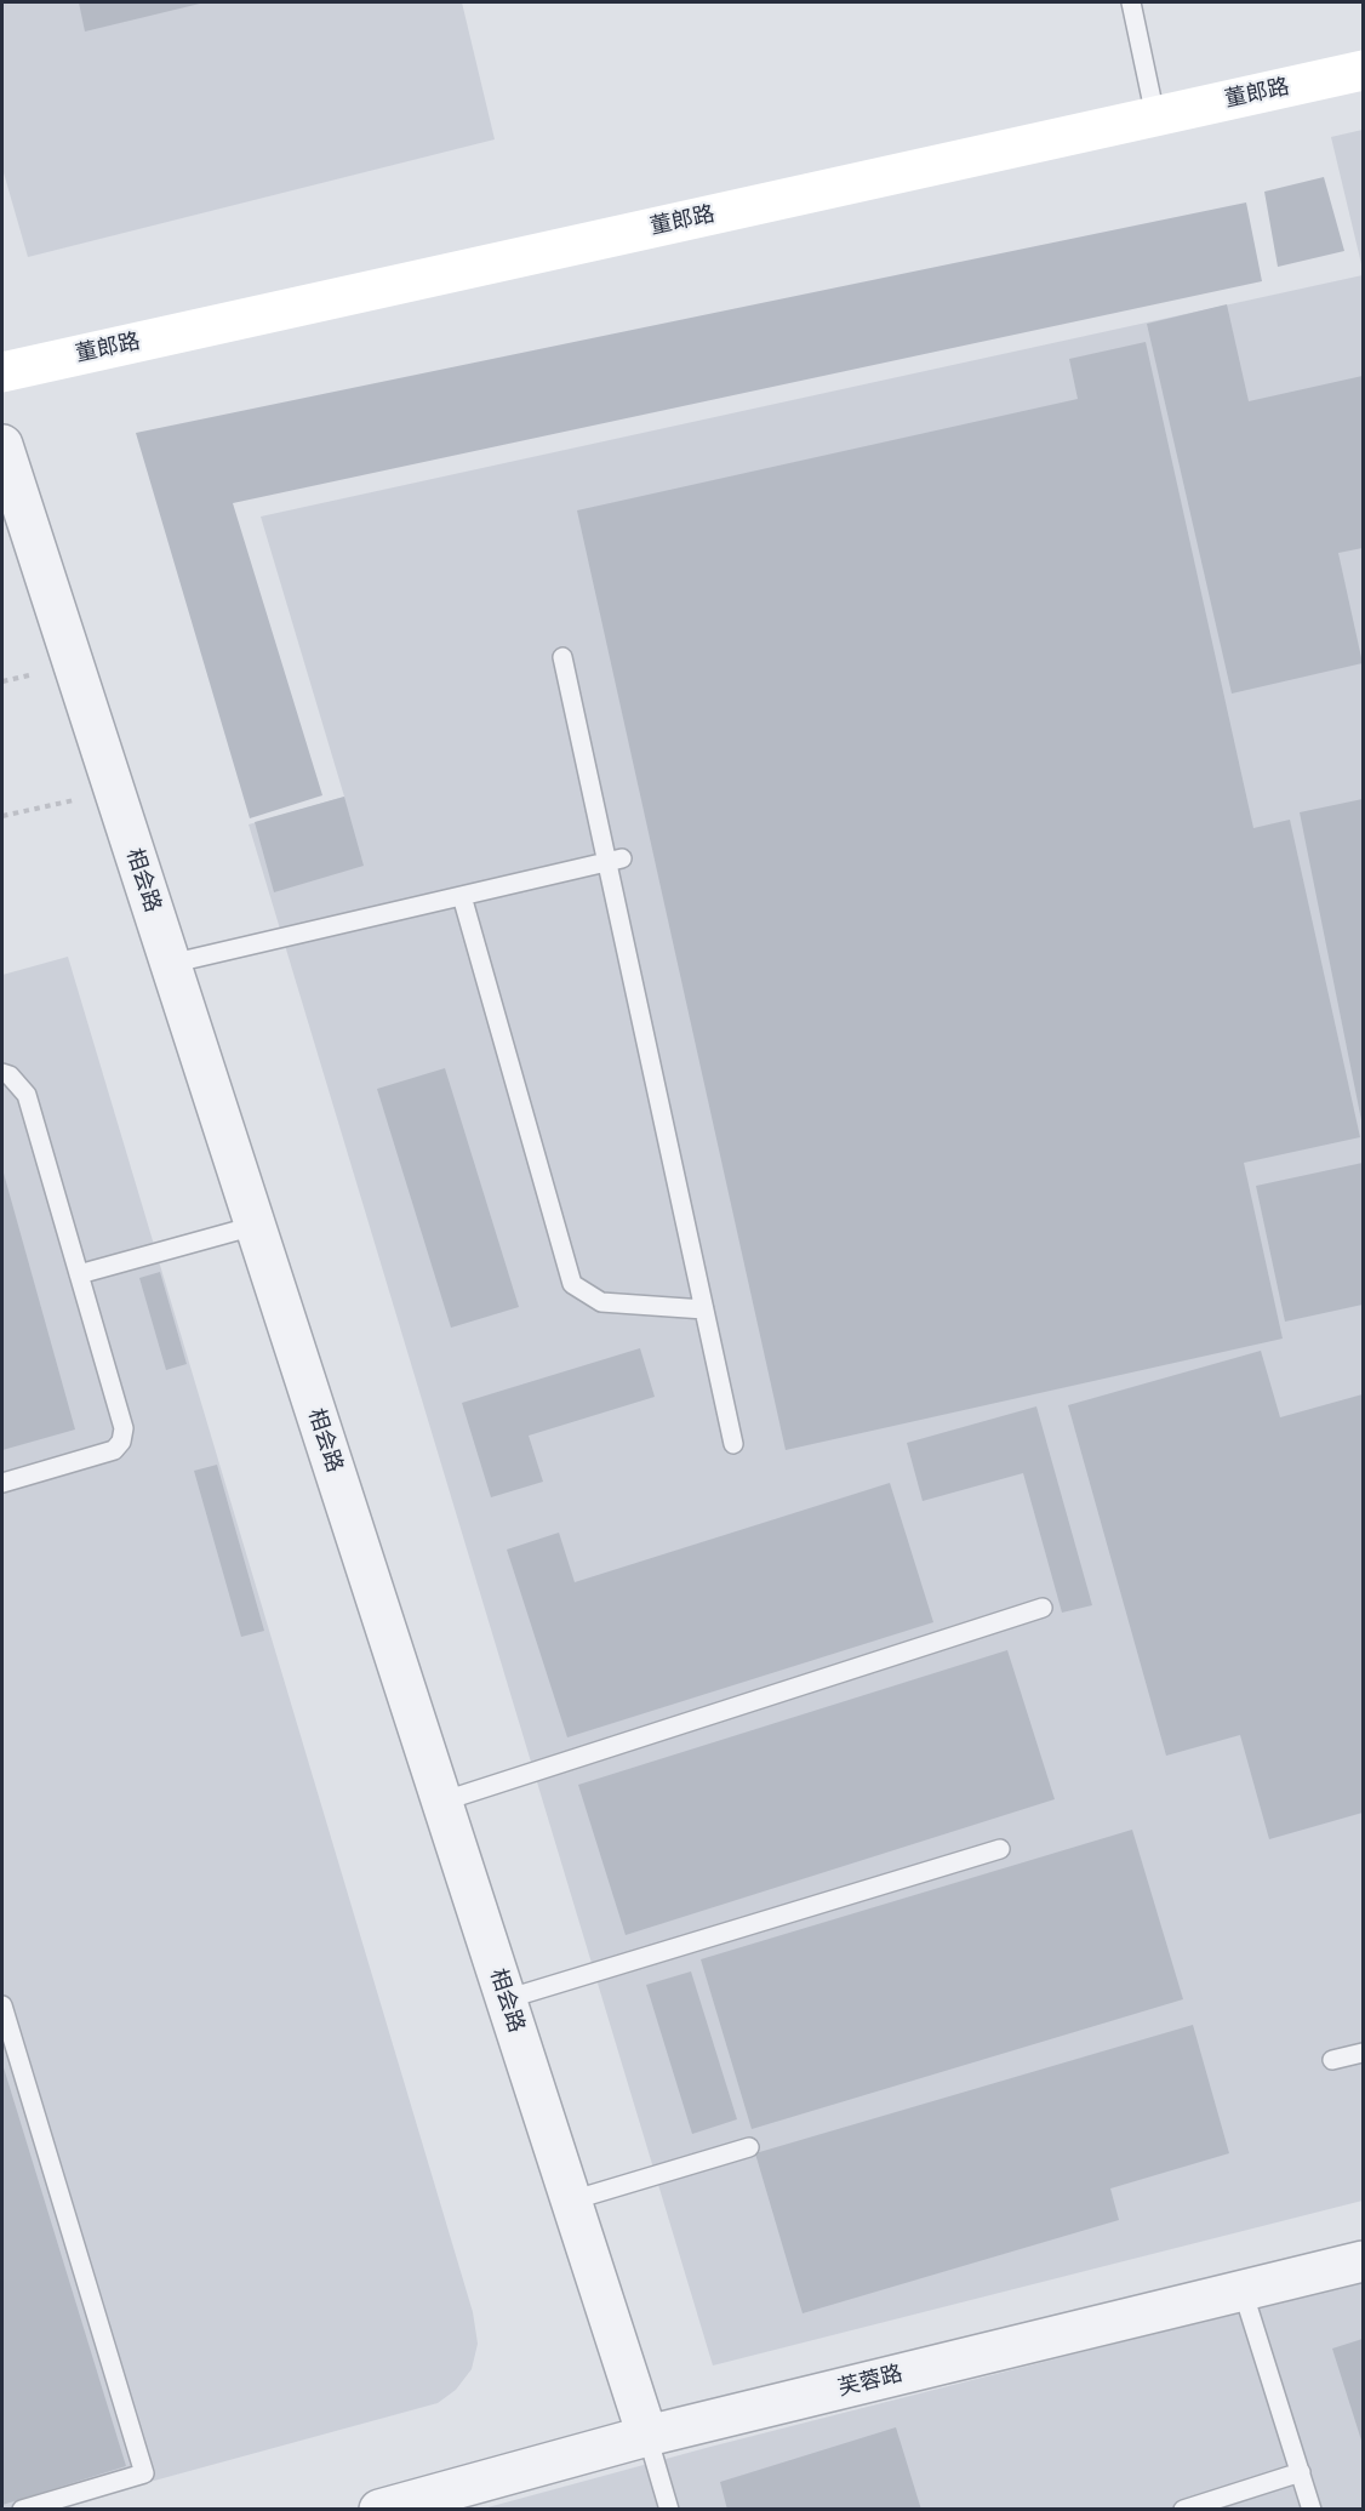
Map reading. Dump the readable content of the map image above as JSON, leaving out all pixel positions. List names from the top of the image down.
{
  "streets": {
    "main road": ["董郎路"],
    "street": ["相会路", "芙蓉路"]
  },
  "crossings": [
    ["相会路", "芙蓉路"]
  ]
}
